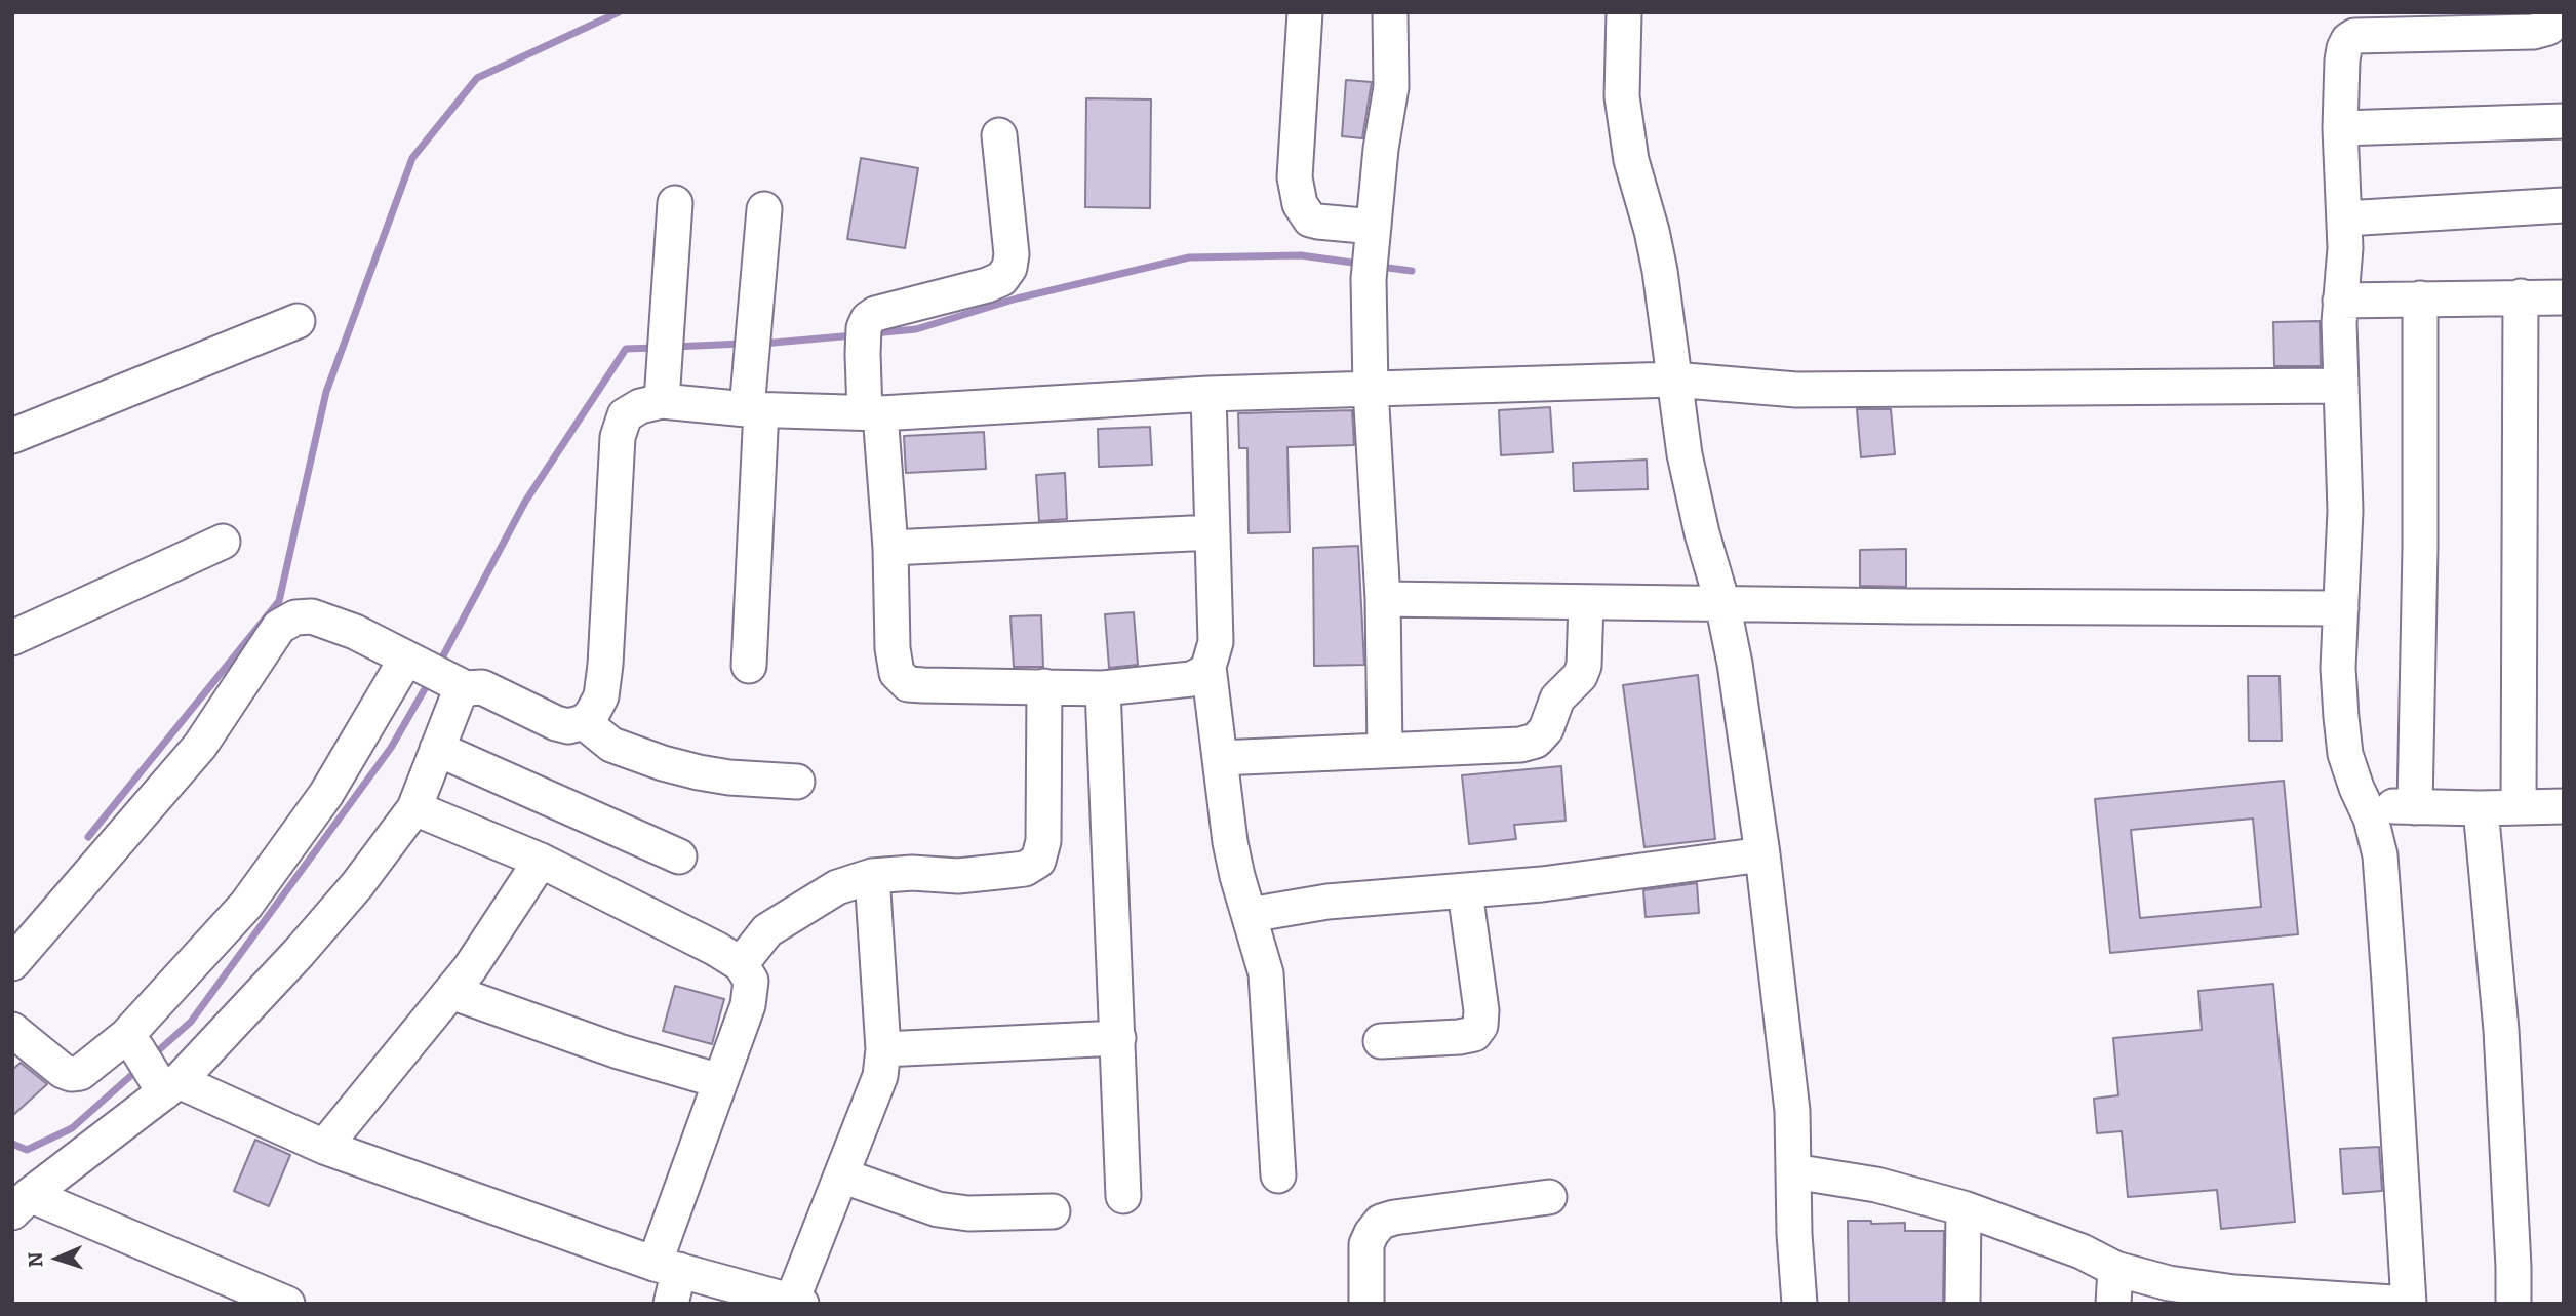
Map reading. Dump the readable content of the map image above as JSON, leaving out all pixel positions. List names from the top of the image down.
{
  "north": "left"
}
